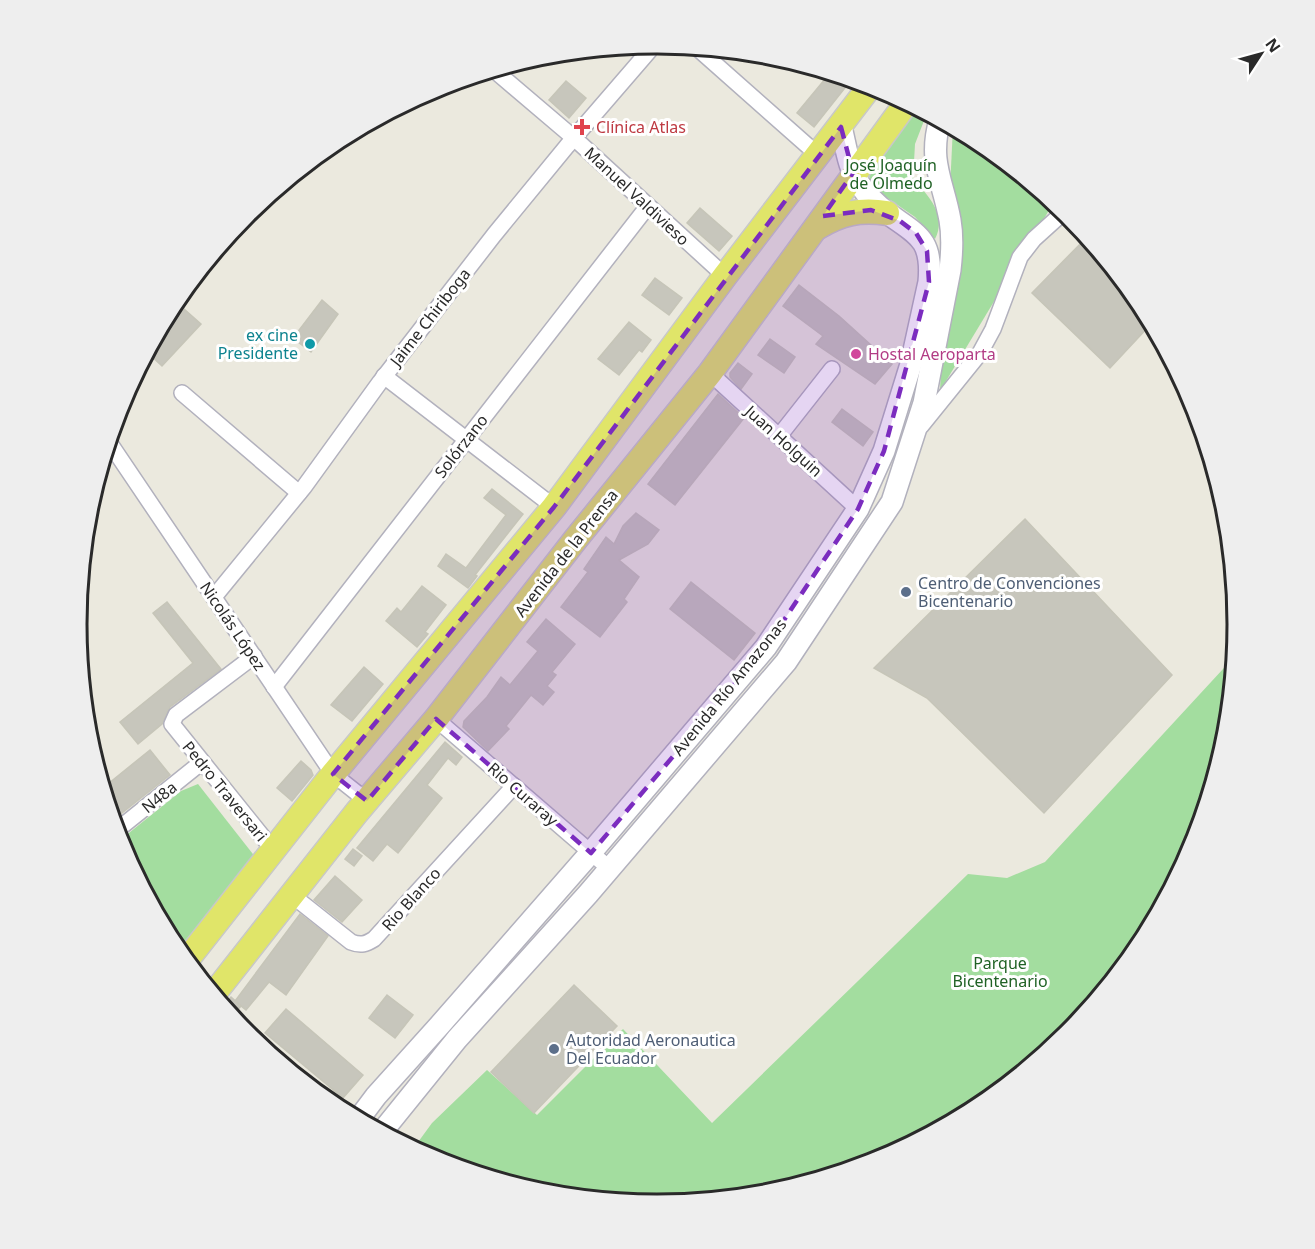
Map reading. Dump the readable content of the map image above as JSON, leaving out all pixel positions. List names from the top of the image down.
{
  "streets": {
    "main road": ["Avenida de la Prensa", "Avenida Río Amazonas"],
    "street": [
      "Manuel Valdivieso",
      "Jaime Chiriboga",
      "Juan Holguin",
      "Solórzano",
      "Nicolás López",
      "Pedro Traversari",
      "Rio Curaray",
      "N48a",
      "Rio Blanco"
    ]
  },
  "crossings": [
    ["Manuel Valdivieso", "Jaime Chiriboga"],
    ["Manuel Valdivieso", "Solórzano"],
    ["Jaime Chiriboga", "Nicolás López"],
    ["Juan Holguin", "Avenida de la Prensa"],
    ["Juan Holguin", "Avenida Río Amazonas"],
    ["Solórzano", "Nicolás López"],
    ["Avenida de la Prensa", "Nicolás López"],
    ["Avenida de la Prensa", "Avenida Río Amazonas"],
    ["Avenida de la Prensa", "Rio Curaray"],
    ["Avenida de la Prensa", "Rio Blanco"],
    ["Nicolás López", "Pedro Traversari"],
    ["Avenida Río Amazonas", "Rio Curaray"],
    ["Pedro Traversari", "N48a"],
    ["Rio Curaray", "Rio Blanco"]
  ],
  "parks": ["José Joaquín de Olmedo", "Parque Bicentenario"],
  "places": {
    "health": ["Clínica Atlas"],
    "other": [
      "ex cine Presidente",
      "Hostal Aeroparta",
      "Centro de Convenciones Bicentenario",
      "Autoridad Aeronautica Del Ecuador"
    ]
  },
  "north": "top right"
}
